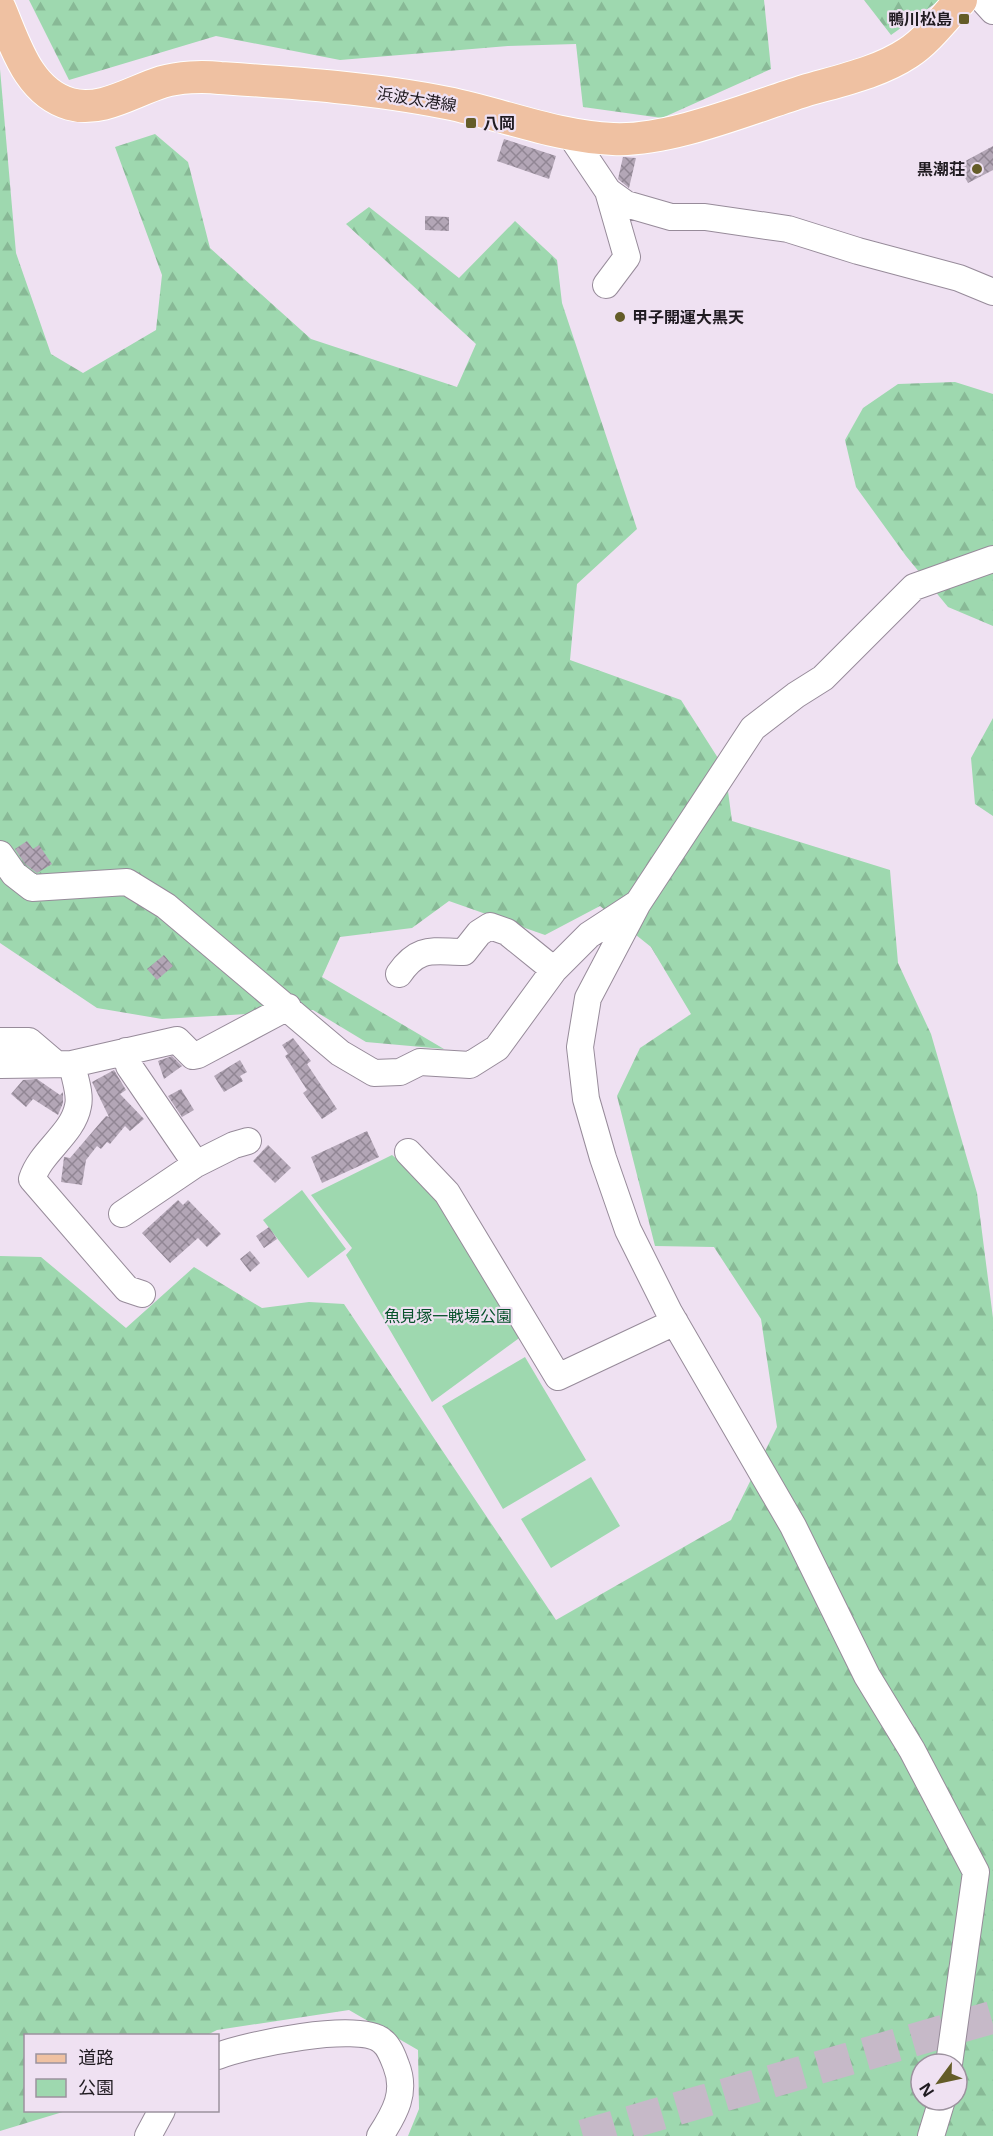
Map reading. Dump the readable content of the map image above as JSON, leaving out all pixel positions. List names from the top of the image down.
{
  "streets": {
    "main road": ["浜波太港線"]
  },
  "parks": ["魚見塚一戦場公園"],
  "places": {
    "transit": ["鴨川松島", "八岡"],
    "other": ["黒潮荘", "甲子開運大黒天"]
  },
  "legend": ["道路", "公園"],
  "north": "bottom left"
}
